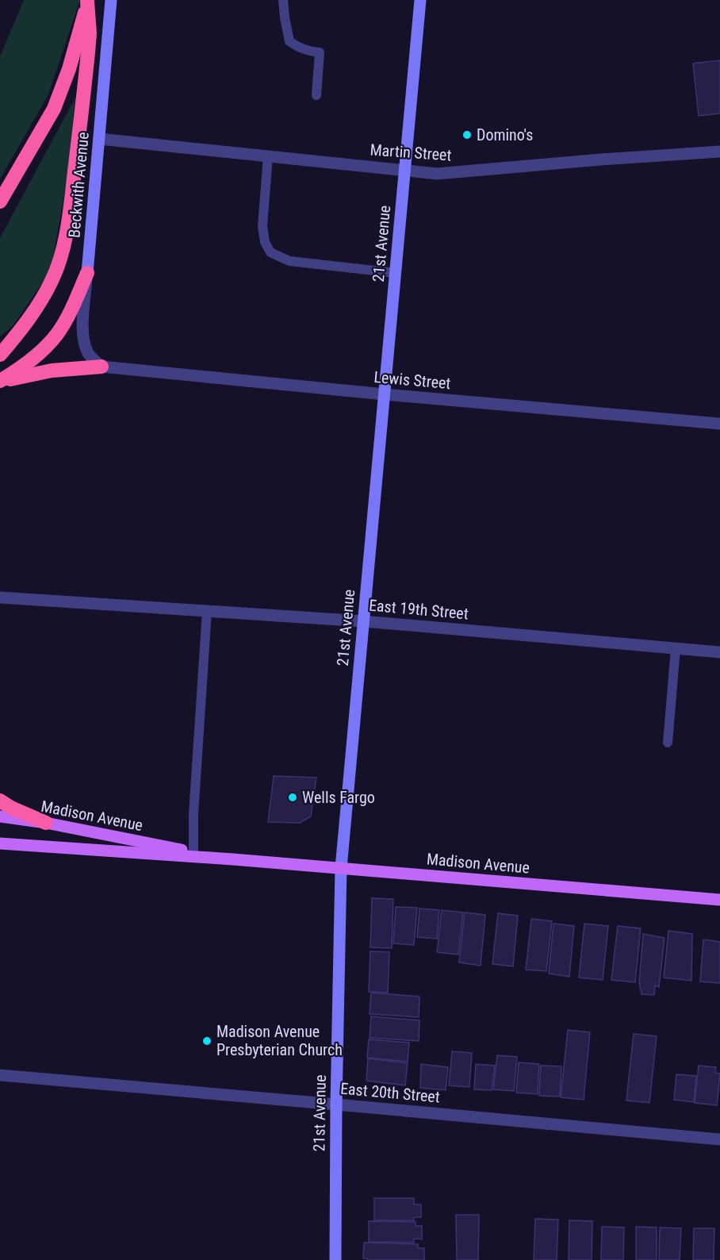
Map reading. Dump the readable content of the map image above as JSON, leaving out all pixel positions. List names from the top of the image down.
{
  "streets": {
    "main road": ["Madison Avenue"],
    "street": [
      "Martin Street",
      "Beckwith Avenue",
      "21st Avenue",
      "Lewis Street",
      "East 19th Street",
      "East 20th Street"
    ]
  },
  "crossings": [
    ["Martin Street", "Beckwith Avenue"],
    ["Martin Street", "21st Avenue"],
    ["Beckwith Avenue", "Lewis Street"],
    ["21st Avenue", "Lewis Street"],
    ["21st Avenue", "East 19th Street"],
    ["21st Avenue", "Madison Avenue"],
    ["21st Avenue", "East 20th Street"]
  ],
  "places": ["Domino's", "Wells Fargo", "Madison Avenue Presbyterian Church"]
}
